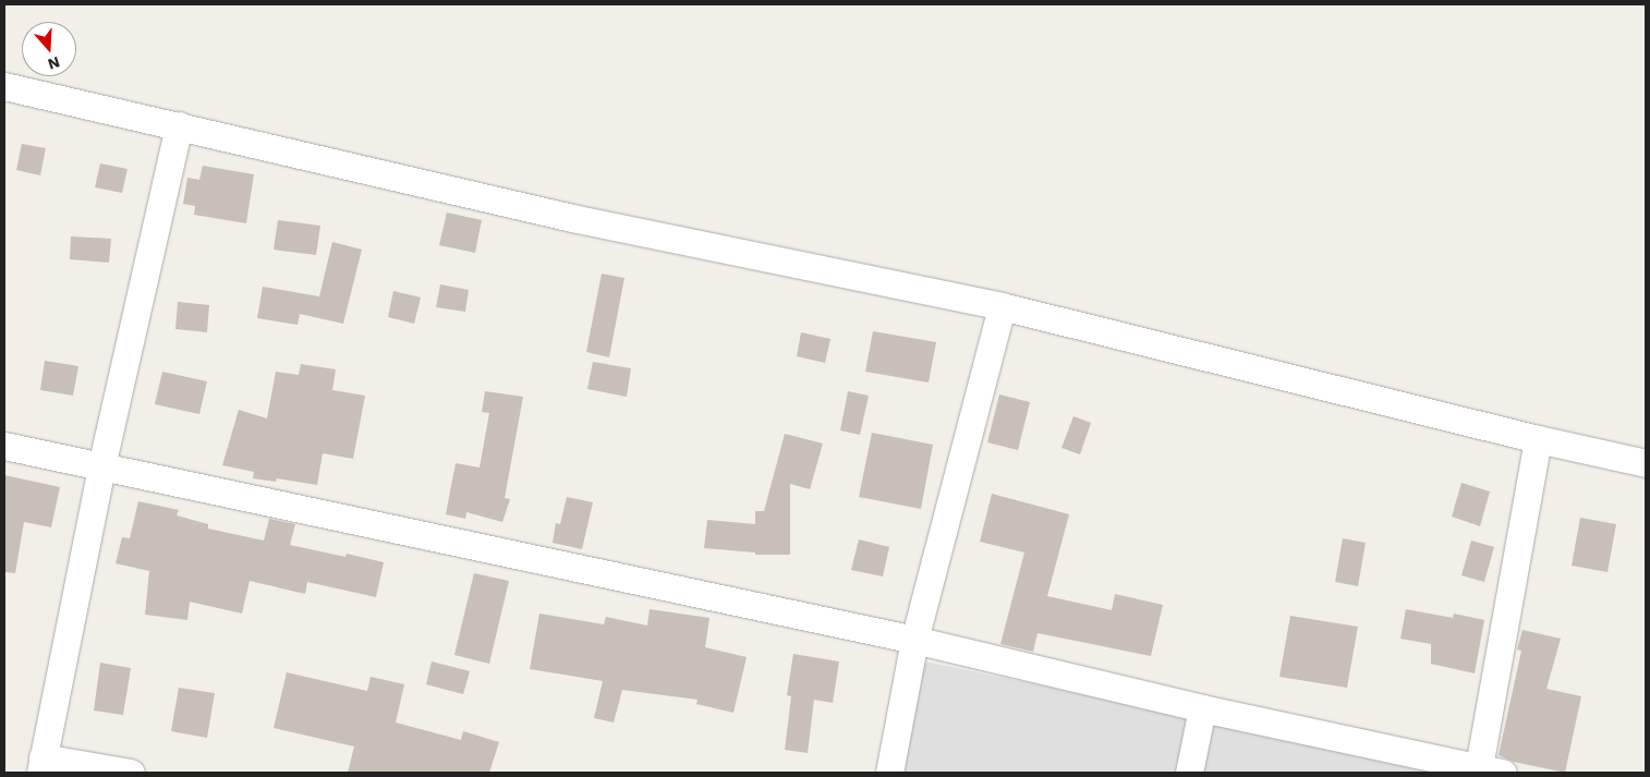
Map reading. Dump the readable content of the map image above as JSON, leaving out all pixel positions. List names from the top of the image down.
{
  "north": "bottom"
}
